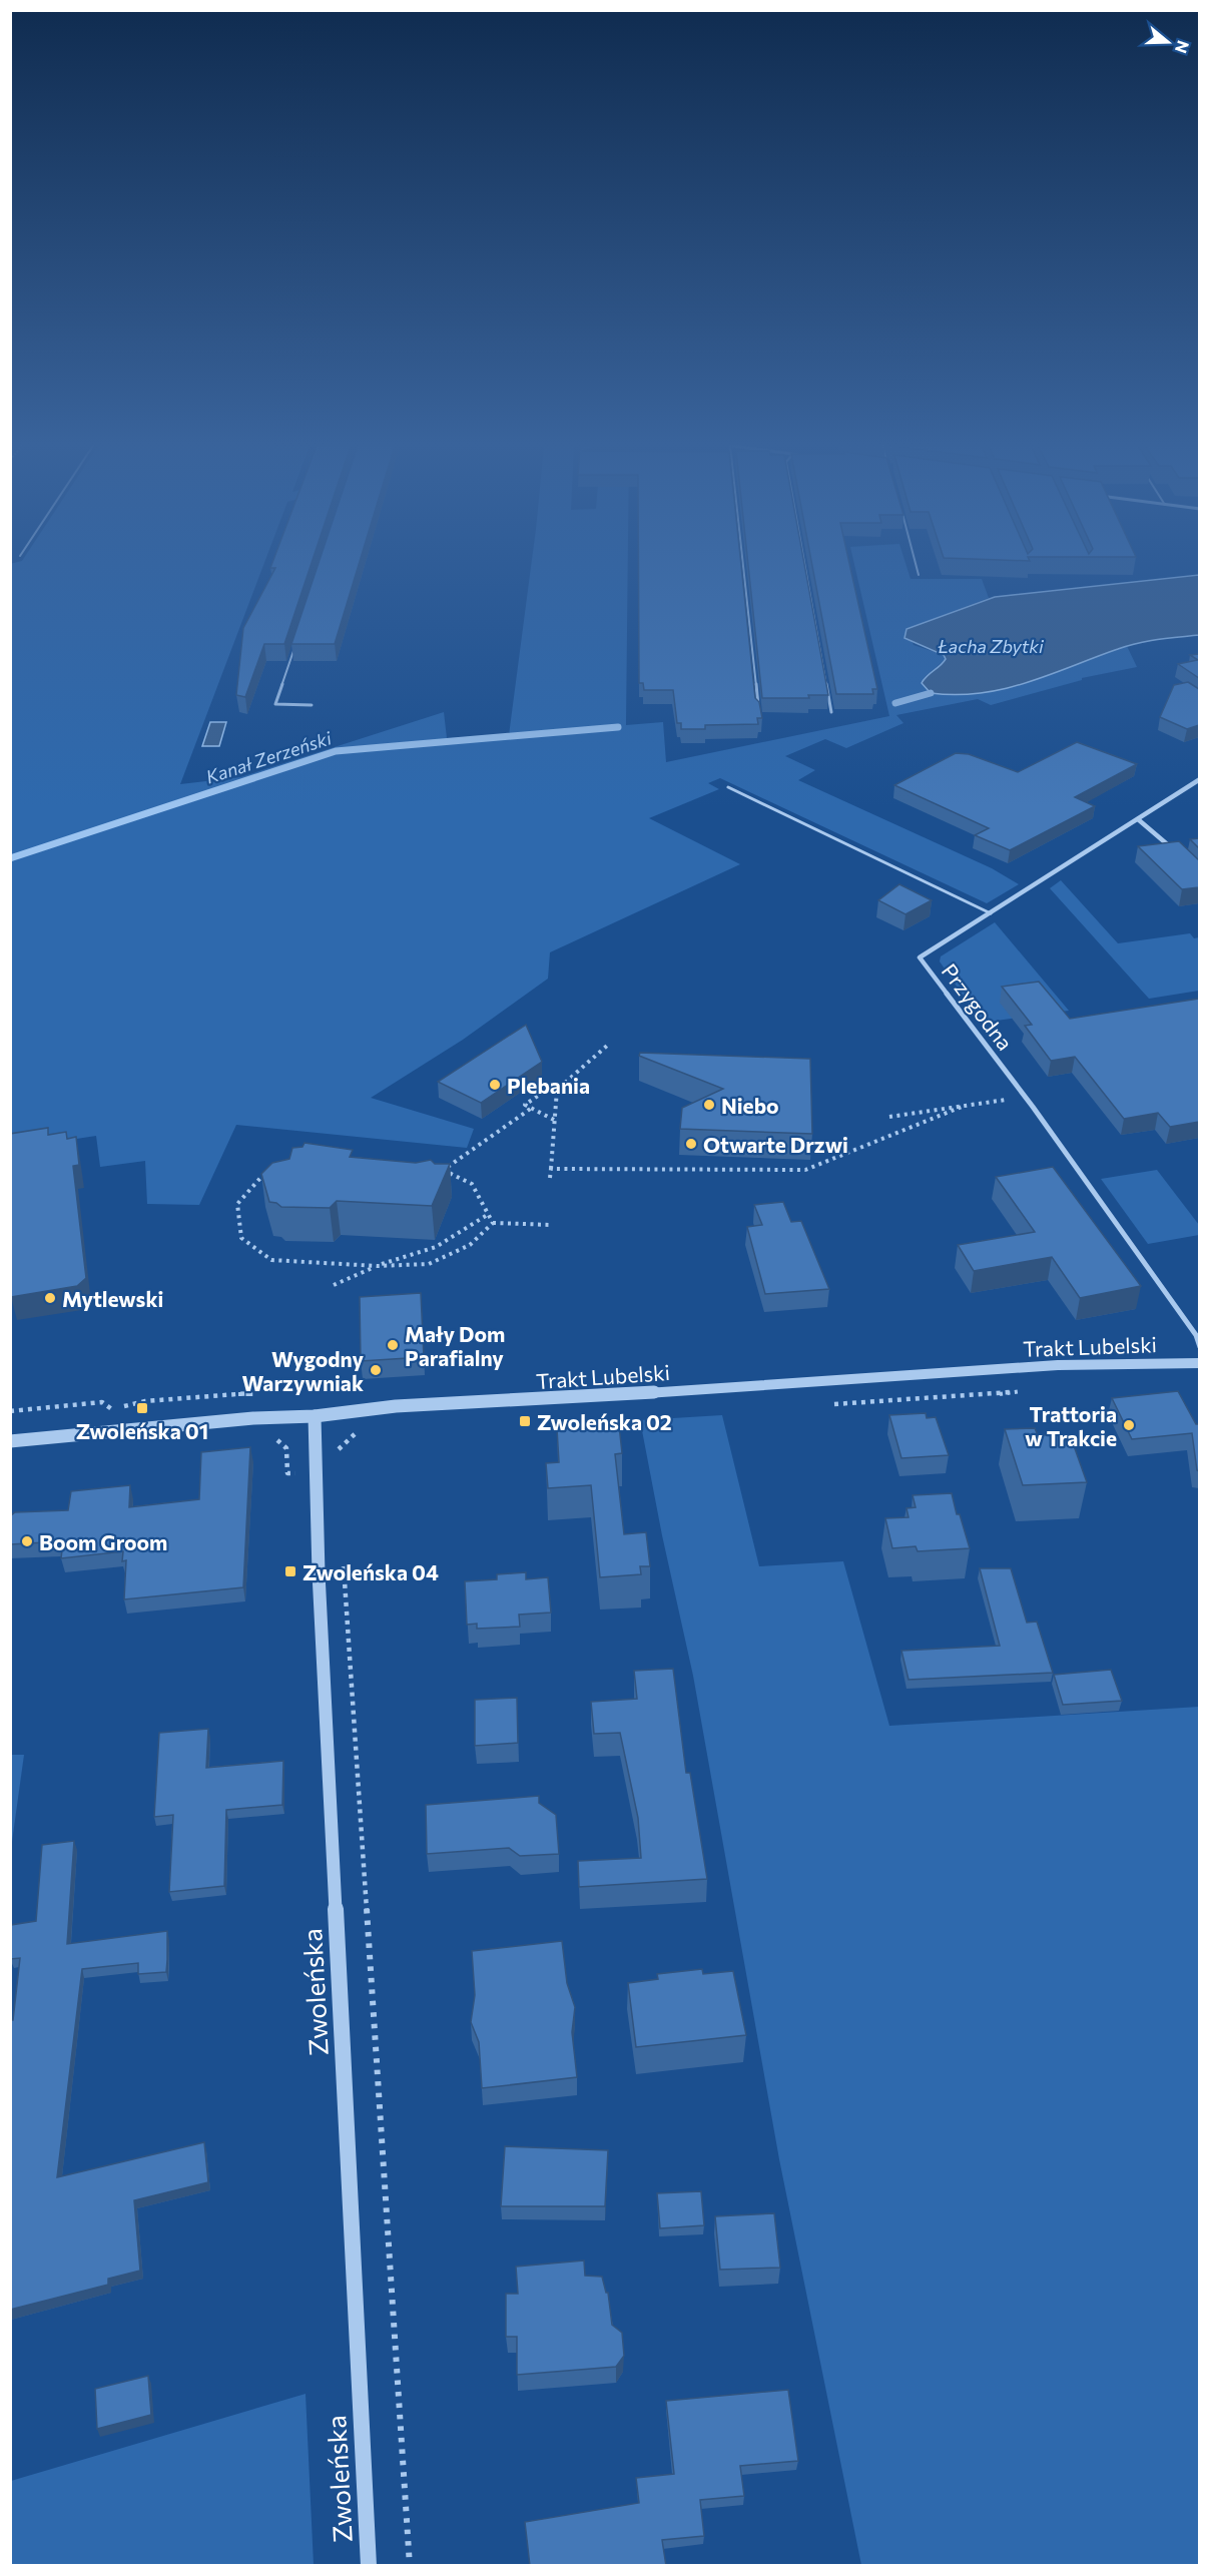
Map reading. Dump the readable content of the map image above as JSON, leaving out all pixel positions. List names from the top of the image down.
{
  "streets": {
    "street": ["Przygodna", "Trakt Lubelski", "Zwoleńska"]
  },
  "crossings": [
    ["Trakt Lubelski", "Zwoleńska"]
  ],
  "water": ["Łacha Zbytki", "Kanał Zerzeński"],
  "places": {
    "other": [
      "Plebania",
      "Niebo",
      "Otwarte Drzwi",
      "Mytlewski",
      "Mały Dom Parafialny",
      "Wygodny Warzywniak",
      "Trattoria w Trakcie",
      "Boom Groom"
    ],
    "transit": ["Zwoleńska 01", "Zwoleńska 02", "Zwoleńska 04"]
  },
  "north": "right"
}
